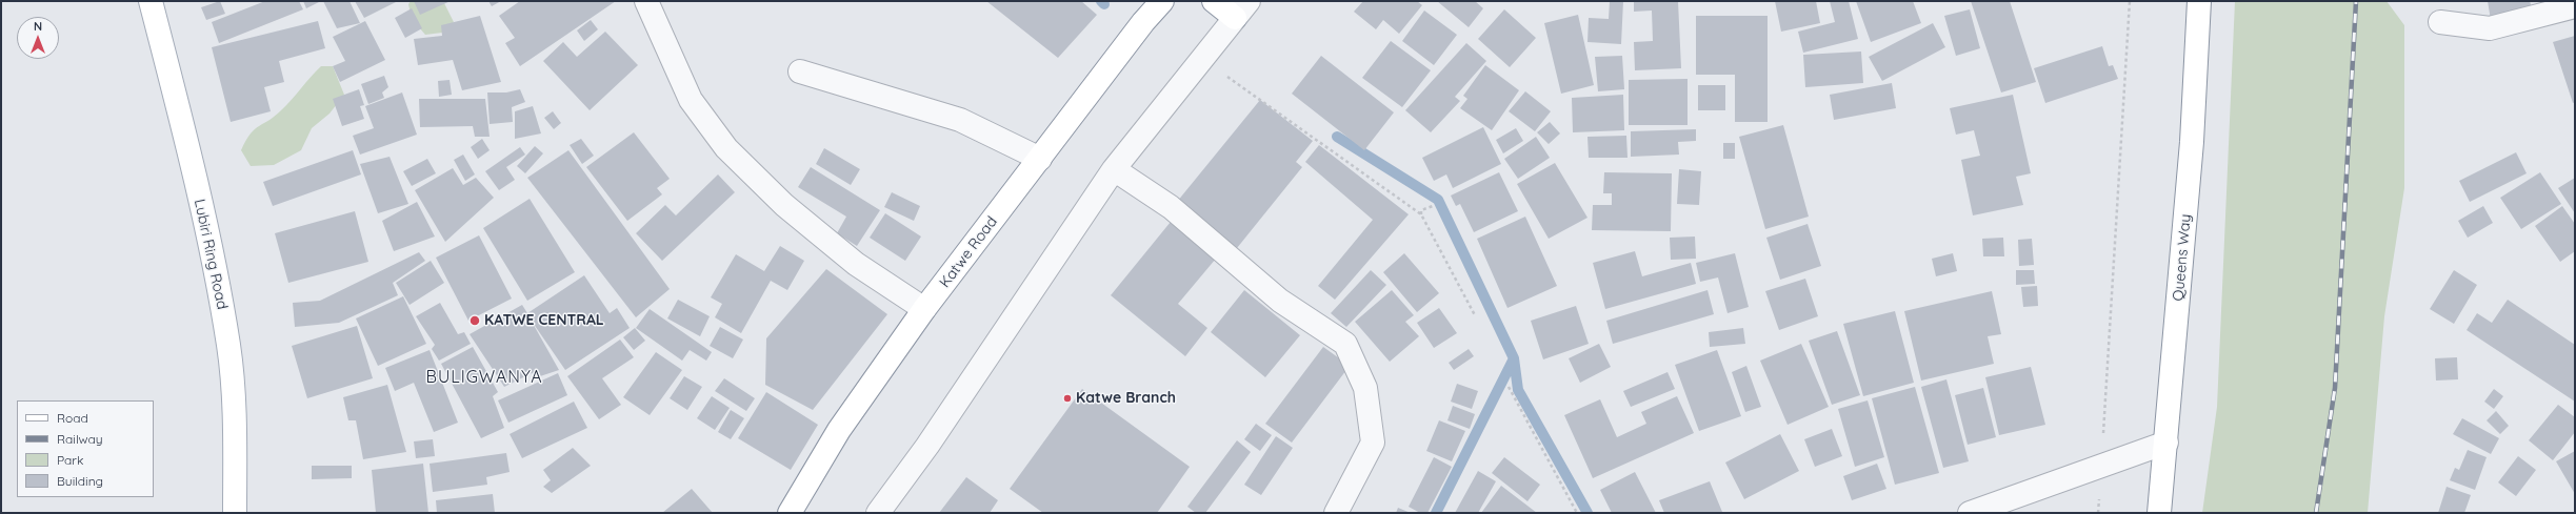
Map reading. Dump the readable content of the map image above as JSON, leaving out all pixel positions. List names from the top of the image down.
{
  "streets": {
    "main road": ["Katwe Road", "Lubiri Ring Road", "Queens Way"]
  },
  "districts": ["BULIGWANYA"],
  "places": ["KATWE CENTRAL", "Katwe Branch"],
  "legend": [
    "Road",
    "Railway",
    "Park",
    "Building"
  ],
  "north": "top"
}
